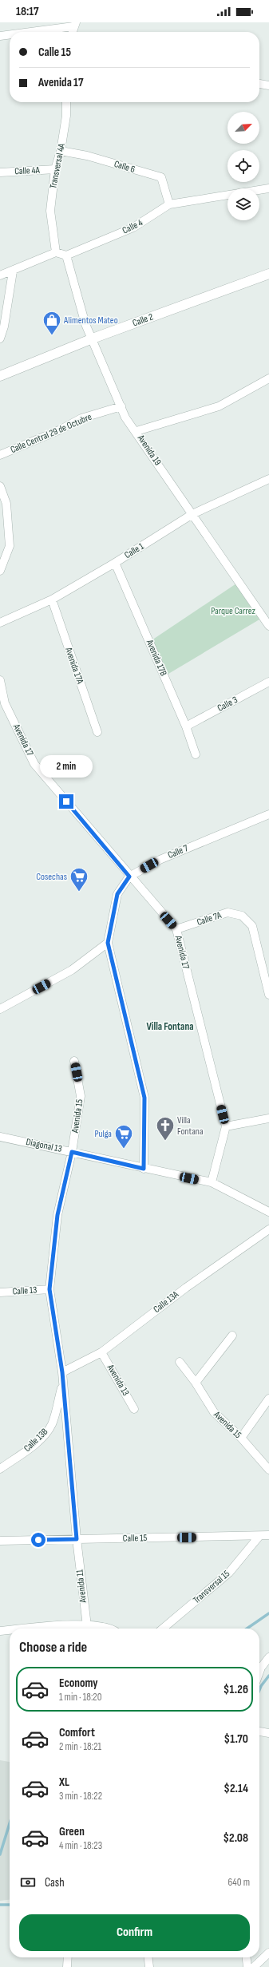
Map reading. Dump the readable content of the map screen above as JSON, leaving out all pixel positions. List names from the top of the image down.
{
  "streets": {
    "street": [
      "Transversal 4A",
      "Calle 6",
      "Calle 4A",
      "Calle 4",
      "Calle 2",
      "Calle Central 29 de Octubre",
      "Avenida 19",
      "Calle 1",
      "Avenida 17B",
      "Avenida 17A",
      "Calle 3",
      "Avenida 17",
      "Calle 7",
      "Calle 7A",
      "Avenida 15",
      "Diagonal 13",
      "Calle 13",
      "Calle 13A",
      "Avenida 13",
      "Calle 13B",
      "Calle 15",
      "Avenida 11",
      "Transversal 15"
    ]
  },
  "crossings": [
    ["Transversal 4A", "Calle 6"],
    ["Transversal 4A", "Calle 4A"],
    ["Calle 6", "Calle 4"],
    ["Calle 4", "Avenida 19"],
    ["Calle 2", "Avenida 19"],
    ["Calle Central 29 de Octubre", "Avenida 19"],
    ["Avenida 19", "Calle 1"],
    ["Calle 1", "Avenida 17B"],
    ["Calle 1", "Avenida 17A"],
    ["Avenida 17B", "Calle 3"],
    ["Avenida 17", "Calle 7"],
    ["Avenida 17", "Calle 7A"],
    ["Avenida 17", "Diagonal 13"],
    ["Avenida 15", "Diagonal 13"],
    ["Avenida 15", "Calle 13"],
    ["Avenida 15", "Calle 13A"],
    ["Avenida 15", "Avenida 11"],
    ["Calle 13A", "Avenida 13"],
    ["Calle 13A", "Avenida 11"],
    ["Calle 13B", "Avenida 11"],
    ["Calle 15", "Avenida 11"],
    ["Calle 15", "Transversal 15"]
  ],
  "districts": ["Villa Fontana"],
  "parks": ["Parque Carrez"],
  "places": {
    "shop": ["Alimentos Mateo"],
    "supermarket": ["Cosechas", "Pulga"],
    "church": ["Villa Fontana"]
  },
  "north": "top right",
  "page": {
    "status": "18:17",
    "banner": ["Calle 15", "Avenida 17"],
    "bubble": "2 min",
    "heading": "Choose a ride",
    "list": [
      {
        "name": "Economy",
        "note": "1 min · 18:20",
        "value": "$1.26"
      },
      {
        "name": "Comfort",
        "note": "2 min · 18:21",
        "value": "$1.70"
      },
      {
        "name": "XL",
        "note": "3 min · 18:22",
        "value": "$2.14"
      },
      {
        "name": "Green",
        "note": "4 min · 18:23",
        "value": "$2.08"
      }
    ],
    "pay": ["Cash", "640 m"],
    "buttons": "Confirm"
  }
}
